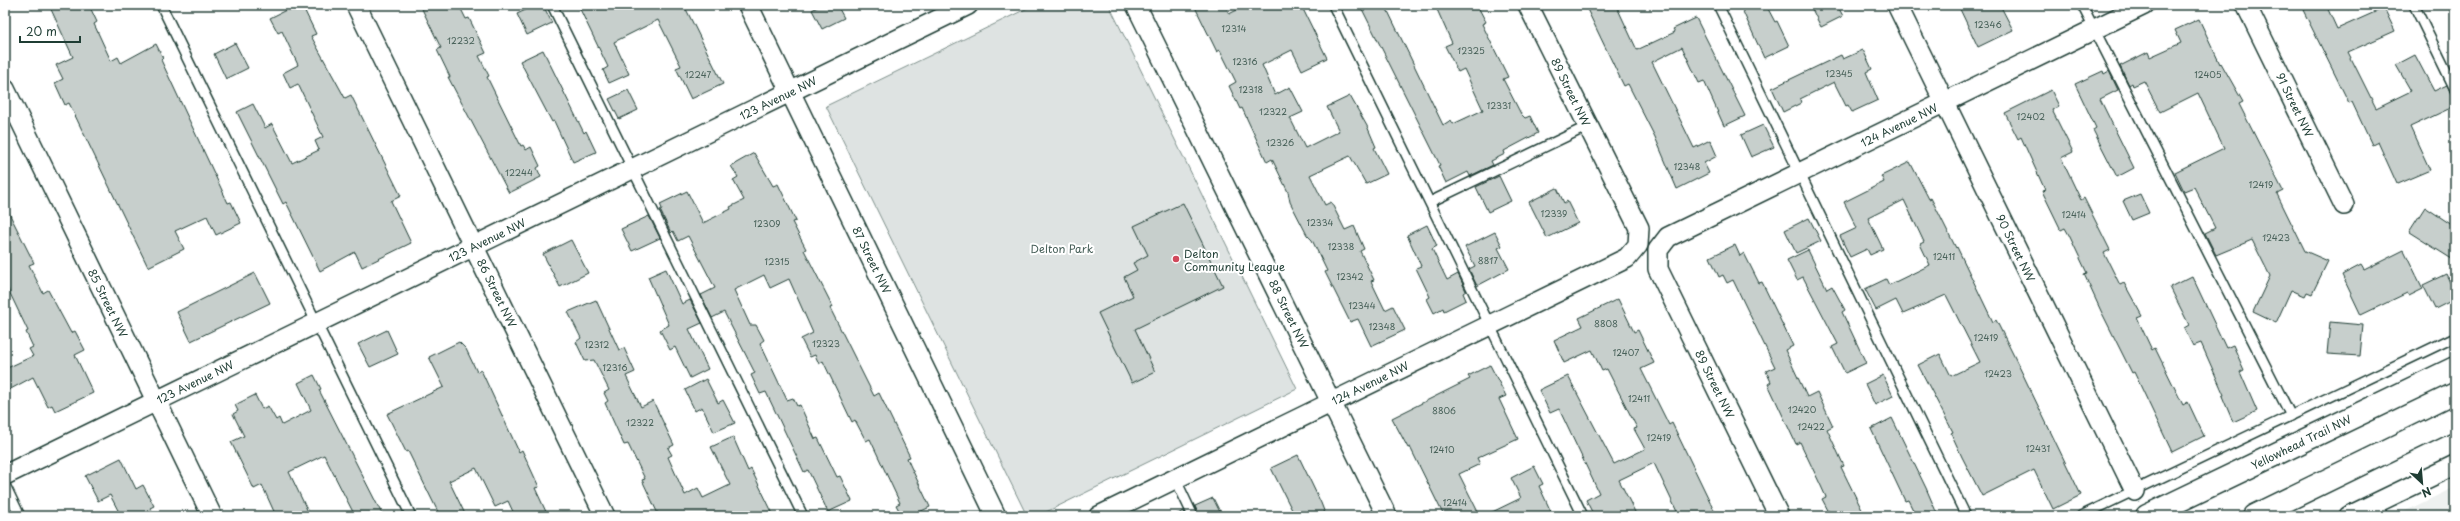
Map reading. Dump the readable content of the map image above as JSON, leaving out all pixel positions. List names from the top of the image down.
{
  "streets": {
    "highway": ["Yellowhead Trail NW"],
    "street": [
      "89 Street NW",
      "123 Avenue NW",
      "91 Street NW",
      "124 Avenue NW",
      "90 Street NW",
      "87 Street NW",
      "86 Street NW",
      "85 Street NW",
      "88 Street NW"
    ]
  },
  "crossings": [
    ["89 Street NW", "124 Avenue NW"],
    ["123 Avenue NW", "87 Street NW"],
    ["123 Avenue NW", "86 Street NW"],
    ["123 Avenue NW", "85 Street NW"],
    ["124 Avenue NW", "90 Street NW"],
    ["124 Avenue NW", "88 Street NW"]
  ],
  "parks": ["Delton Park"],
  "places": ["Delton Community League"],
  "house_numbers": [
    "12346",
    "12314",
    "12232",
    "12325",
    "12316",
    "12345",
    "12247",
    "12405",
    "12318",
    "12331",
    "12322",
    "12402",
    "12326",
    "12348",
    "12244",
    "12419",
    "12339",
    "12414",
    "12334",
    "12309",
    "12423",
    "12338",
    "12411",
    "8817",
    "12315",
    "12342",
    "12344",
    "8808",
    "12348",
    "12419",
    "12323",
    "12312",
    "12407",
    "12316",
    "12423",
    "12411",
    "12420",
    "8806",
    "12322",
    "12422",
    "12419",
    "12431",
    "12410",
    "12414"
  ],
  "scale_bar": "20 m",
  "north": "bottom right"
}
